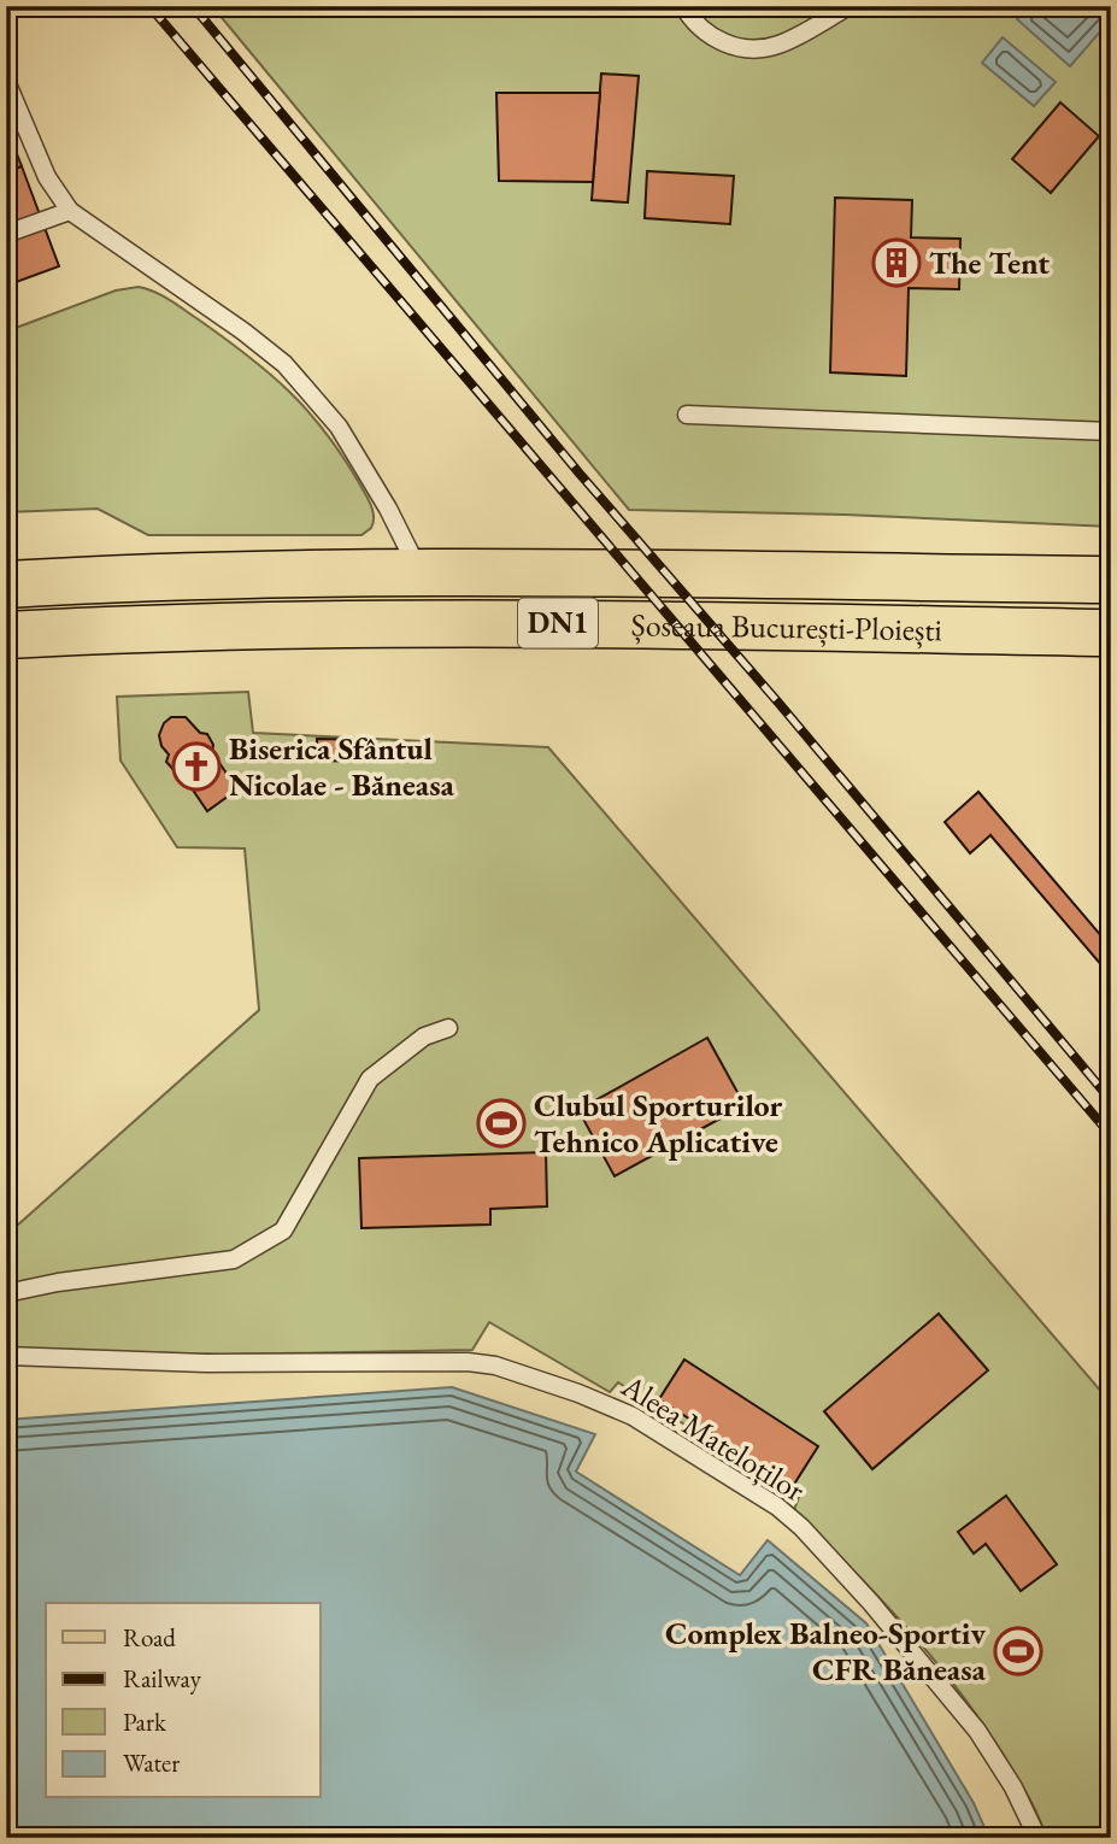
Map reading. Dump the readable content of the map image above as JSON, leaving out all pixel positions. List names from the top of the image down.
{
  "streets": {
    "main road": ["DN1", "Șoseaua București-Ploiești"],
    "lane": ["Aleea Mateloților"]
  },
  "places": {
    "building": ["The Tent"],
    "church": ["Biserica Sfântul Nicolae - Băneasa"],
    "sports": ["Clubul Sporturilor Tehnico Aplicative", "Complex Balneo-Sportiv CFR Băneasa"]
  },
  "legend": [
    "Road",
    "Railway",
    "Park",
    "Water"
  ]
}
